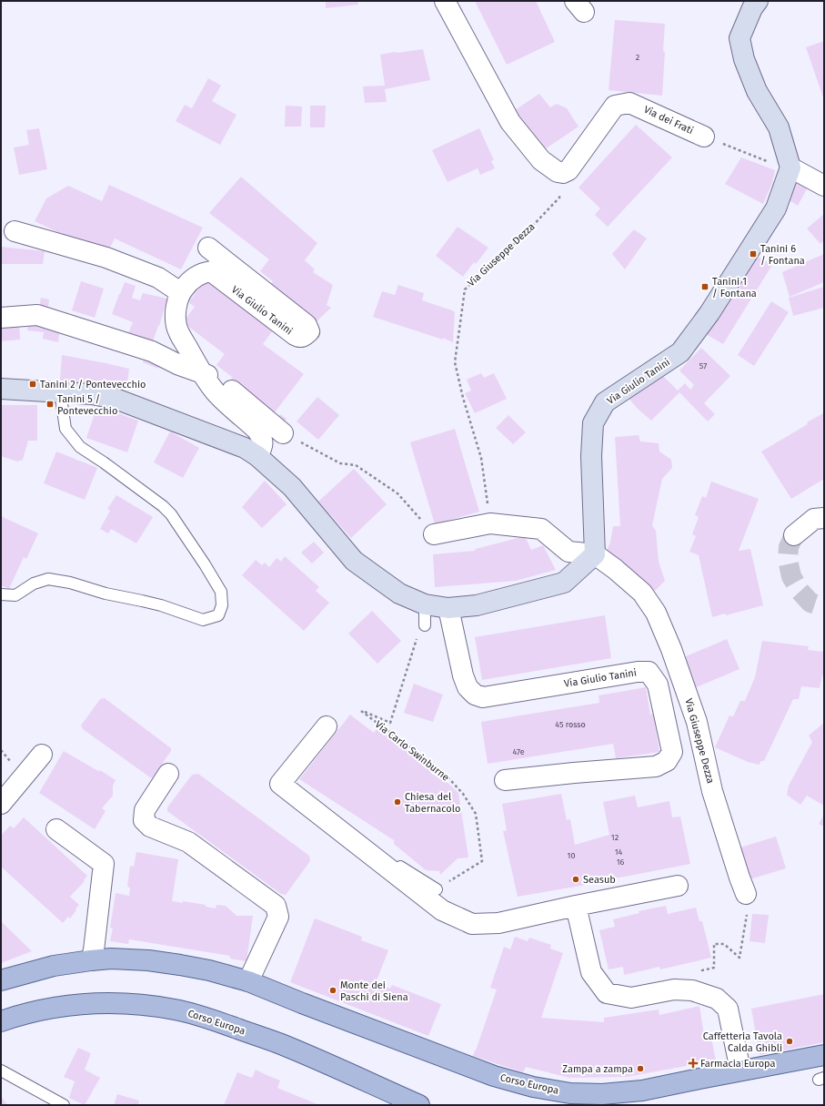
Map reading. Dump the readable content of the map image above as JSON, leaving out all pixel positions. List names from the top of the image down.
{
  "streets": {
    "main road": ["Via Giulio Tanini", "Corso Europa"],
    "street": ["Via dei Frati", "Via Giuseppe Dezza"],
    "path": ["Via Carlo Swinburne"]
  },
  "crossings": [
    ["Via dei Frati", "Via Giuseppe Dezza"],
    ["Via Giuseppe Dezza", "Via Giulio Tanini"]
  ],
  "places": {
    "transit": [
      "Tanini 6 / Fontana",
      "Tanini 1 / Fontana",
      "Tanini 2 / Pontevecchio",
      "Tanini 5 / Pontevecchio"
    ],
    "other": [
      "Chiesa del Tabernacolo",
      "Seasub",
      "Monte dei Paschi di Siena",
      "Caffetteria Tavola Calda Ghibli",
      "Zampa a zampa"
    ],
    "health": ["Farmacia Europa"]
  },
  "house_numbers": [
    "2",
    "57",
    "45 rosso",
    "47e",
    "12",
    "14",
    "10",
    "16"
  ]
}
